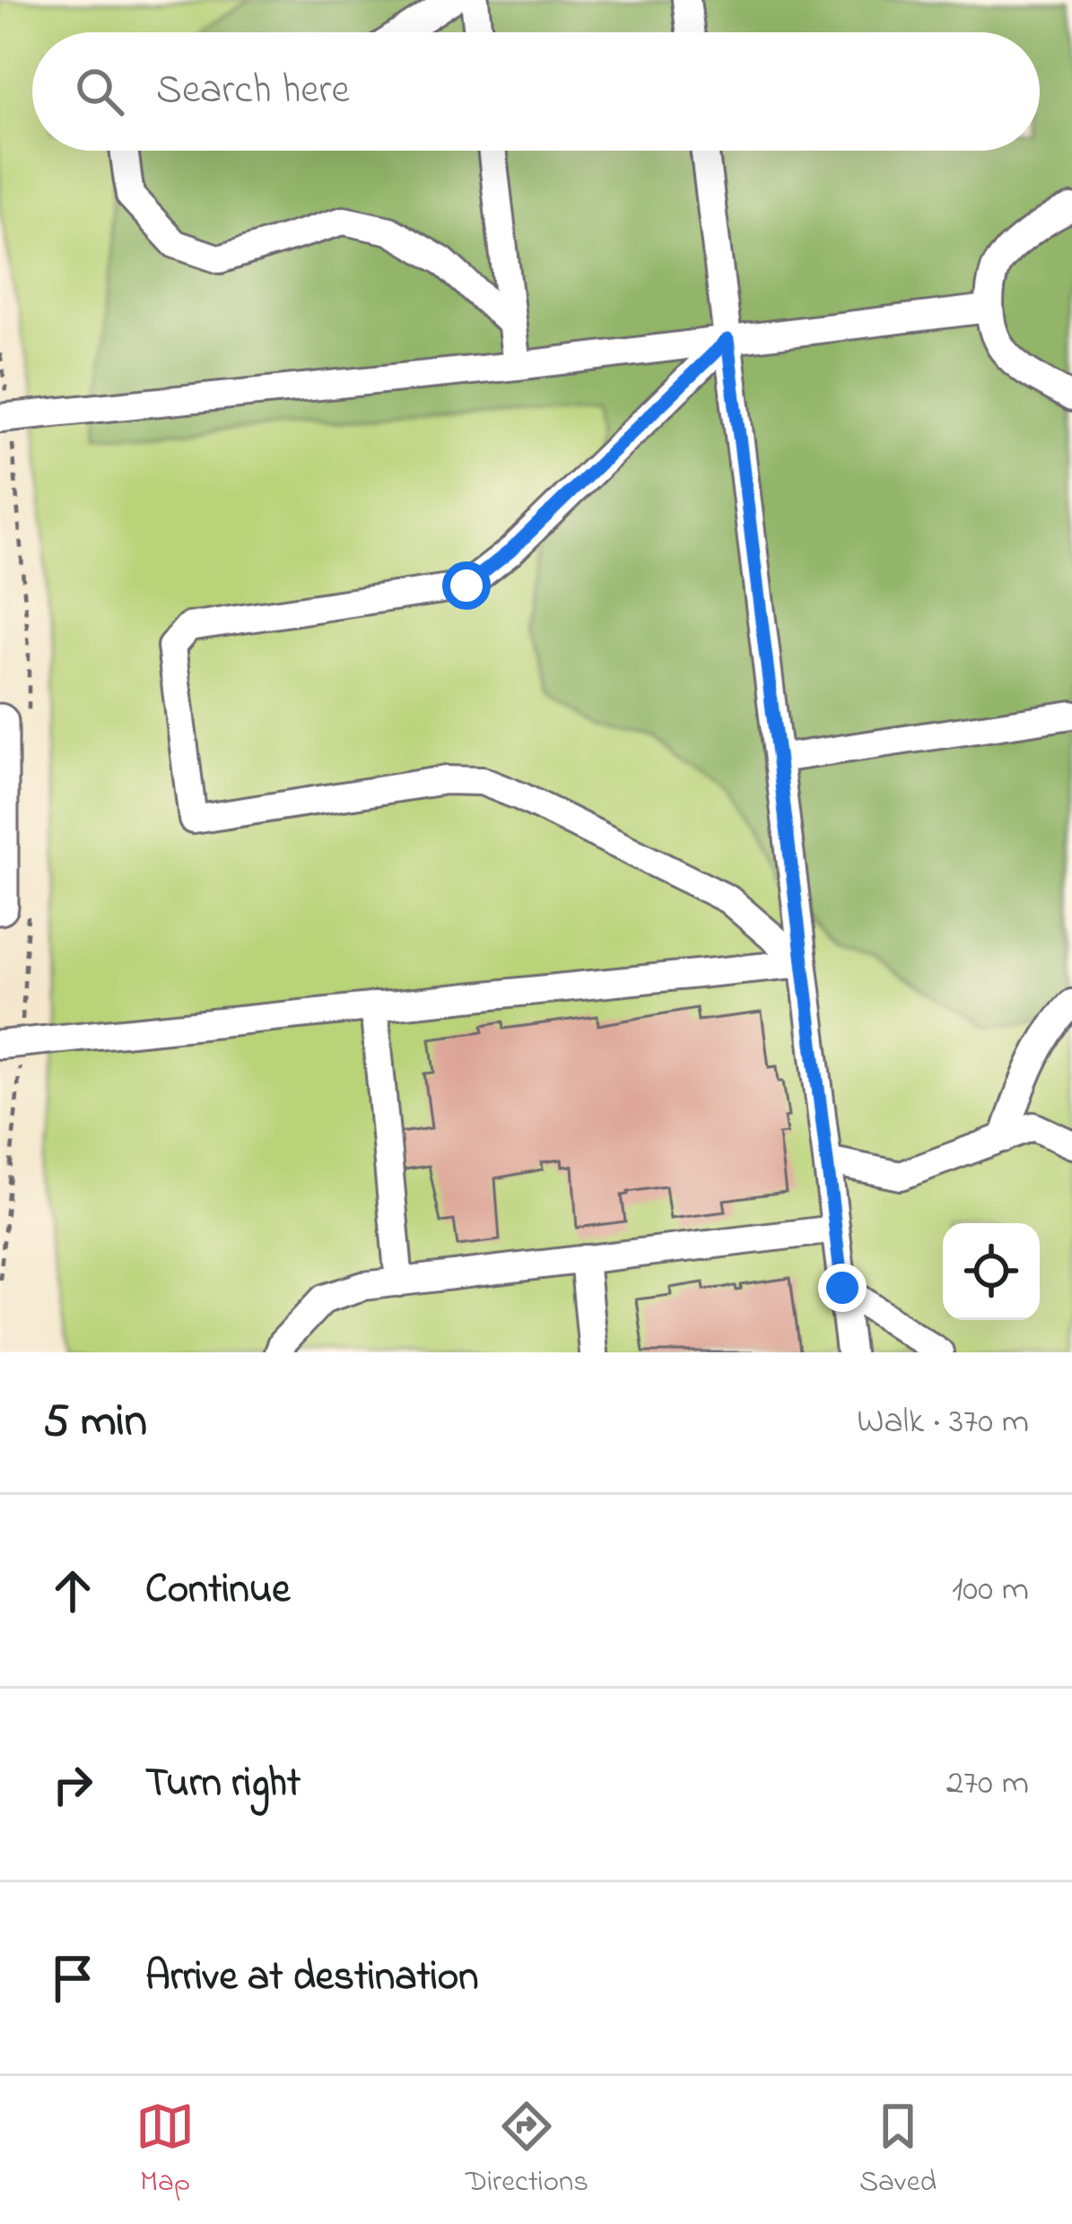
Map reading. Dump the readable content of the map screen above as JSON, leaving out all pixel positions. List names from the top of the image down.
{
  "page": {
    "search": "Search here",
    "heading": ["5 min", "Walk · 370 m"],
    "list": [
      ["Continue", "100 m"],
      ["Turn right", "270 m"],
      "Arrive at destination"
    ],
    "nav": ["Map", "Directions", "Saved"]
  }
}
